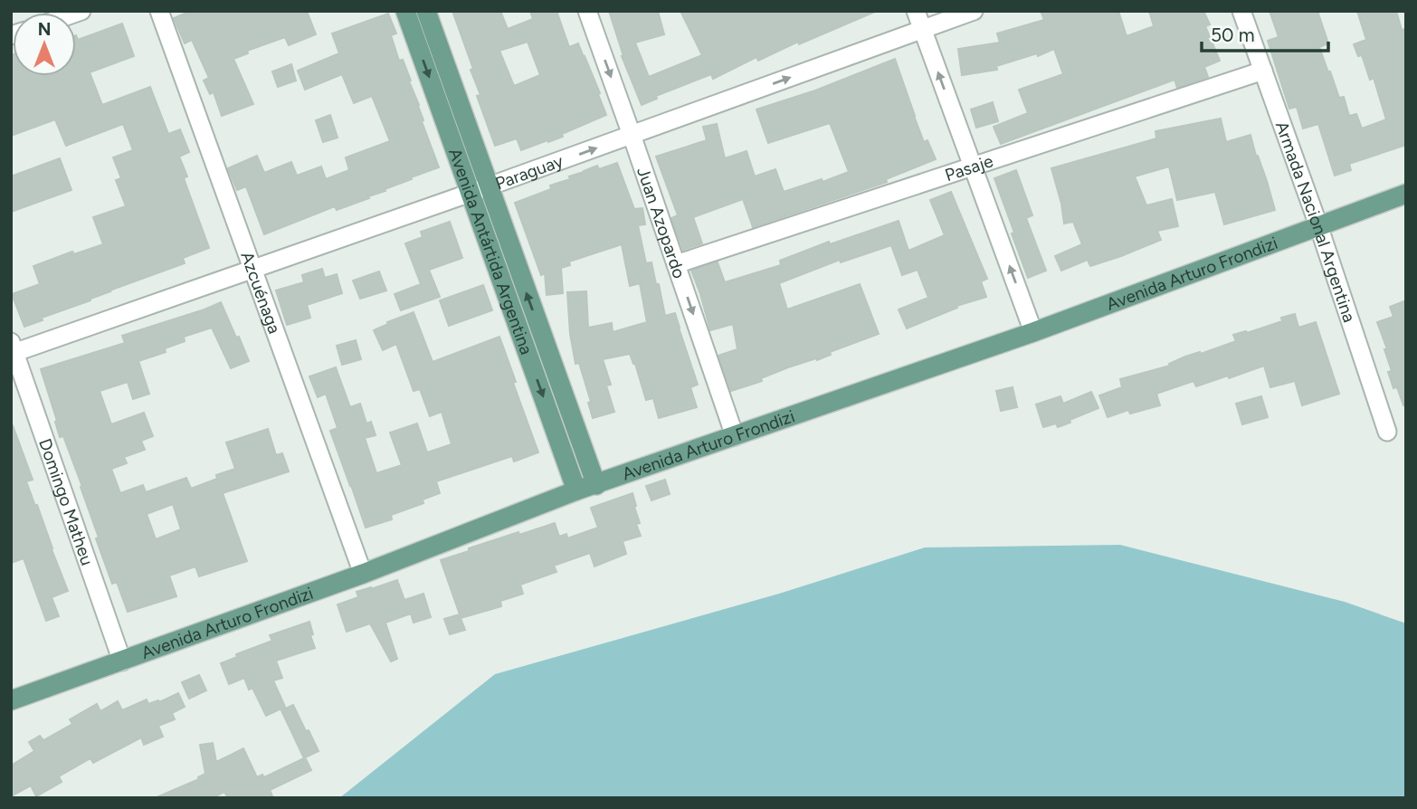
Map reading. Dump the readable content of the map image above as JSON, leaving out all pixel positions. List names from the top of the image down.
{
  "streets": {
    "main road": ["Avenida Antártida Argentina", "Avenida Arturo Frondizi"],
    "street": [
      "Pasaje",
      "Paraguay",
      "Armada Nacional Argentina",
      "Juan Azopardo",
      "Azcuénaga",
      "Domingo Matheu"
    ]
  },
  "crossings": [
    ["Pasaje", "Armada Nacional Argentina"],
    ["Pasaje", "Juan Azopardo"],
    ["Paraguay", "Juan Azopardo"],
    ["Paraguay", "Avenida Antártida Argentina"],
    ["Paraguay", "Azcuénaga"],
    ["Paraguay", "Domingo Matheu"],
    ["Armada Nacional Argentina", "Avenida Arturo Frondizi"],
    ["Juan Azopardo", "Avenida Arturo Frondizi"],
    ["Avenida Antártida Argentina", "Avenida Arturo Frondizi"],
    ["Avenida Arturo Frondizi", "Azcuénaga"],
    ["Avenida Arturo Frondizi", "Domingo Matheu"]
  ],
  "one_way": ["Paraguay", "Juan Azopardo"],
  "scale_bar": "50 m",
  "north": "top"
}
